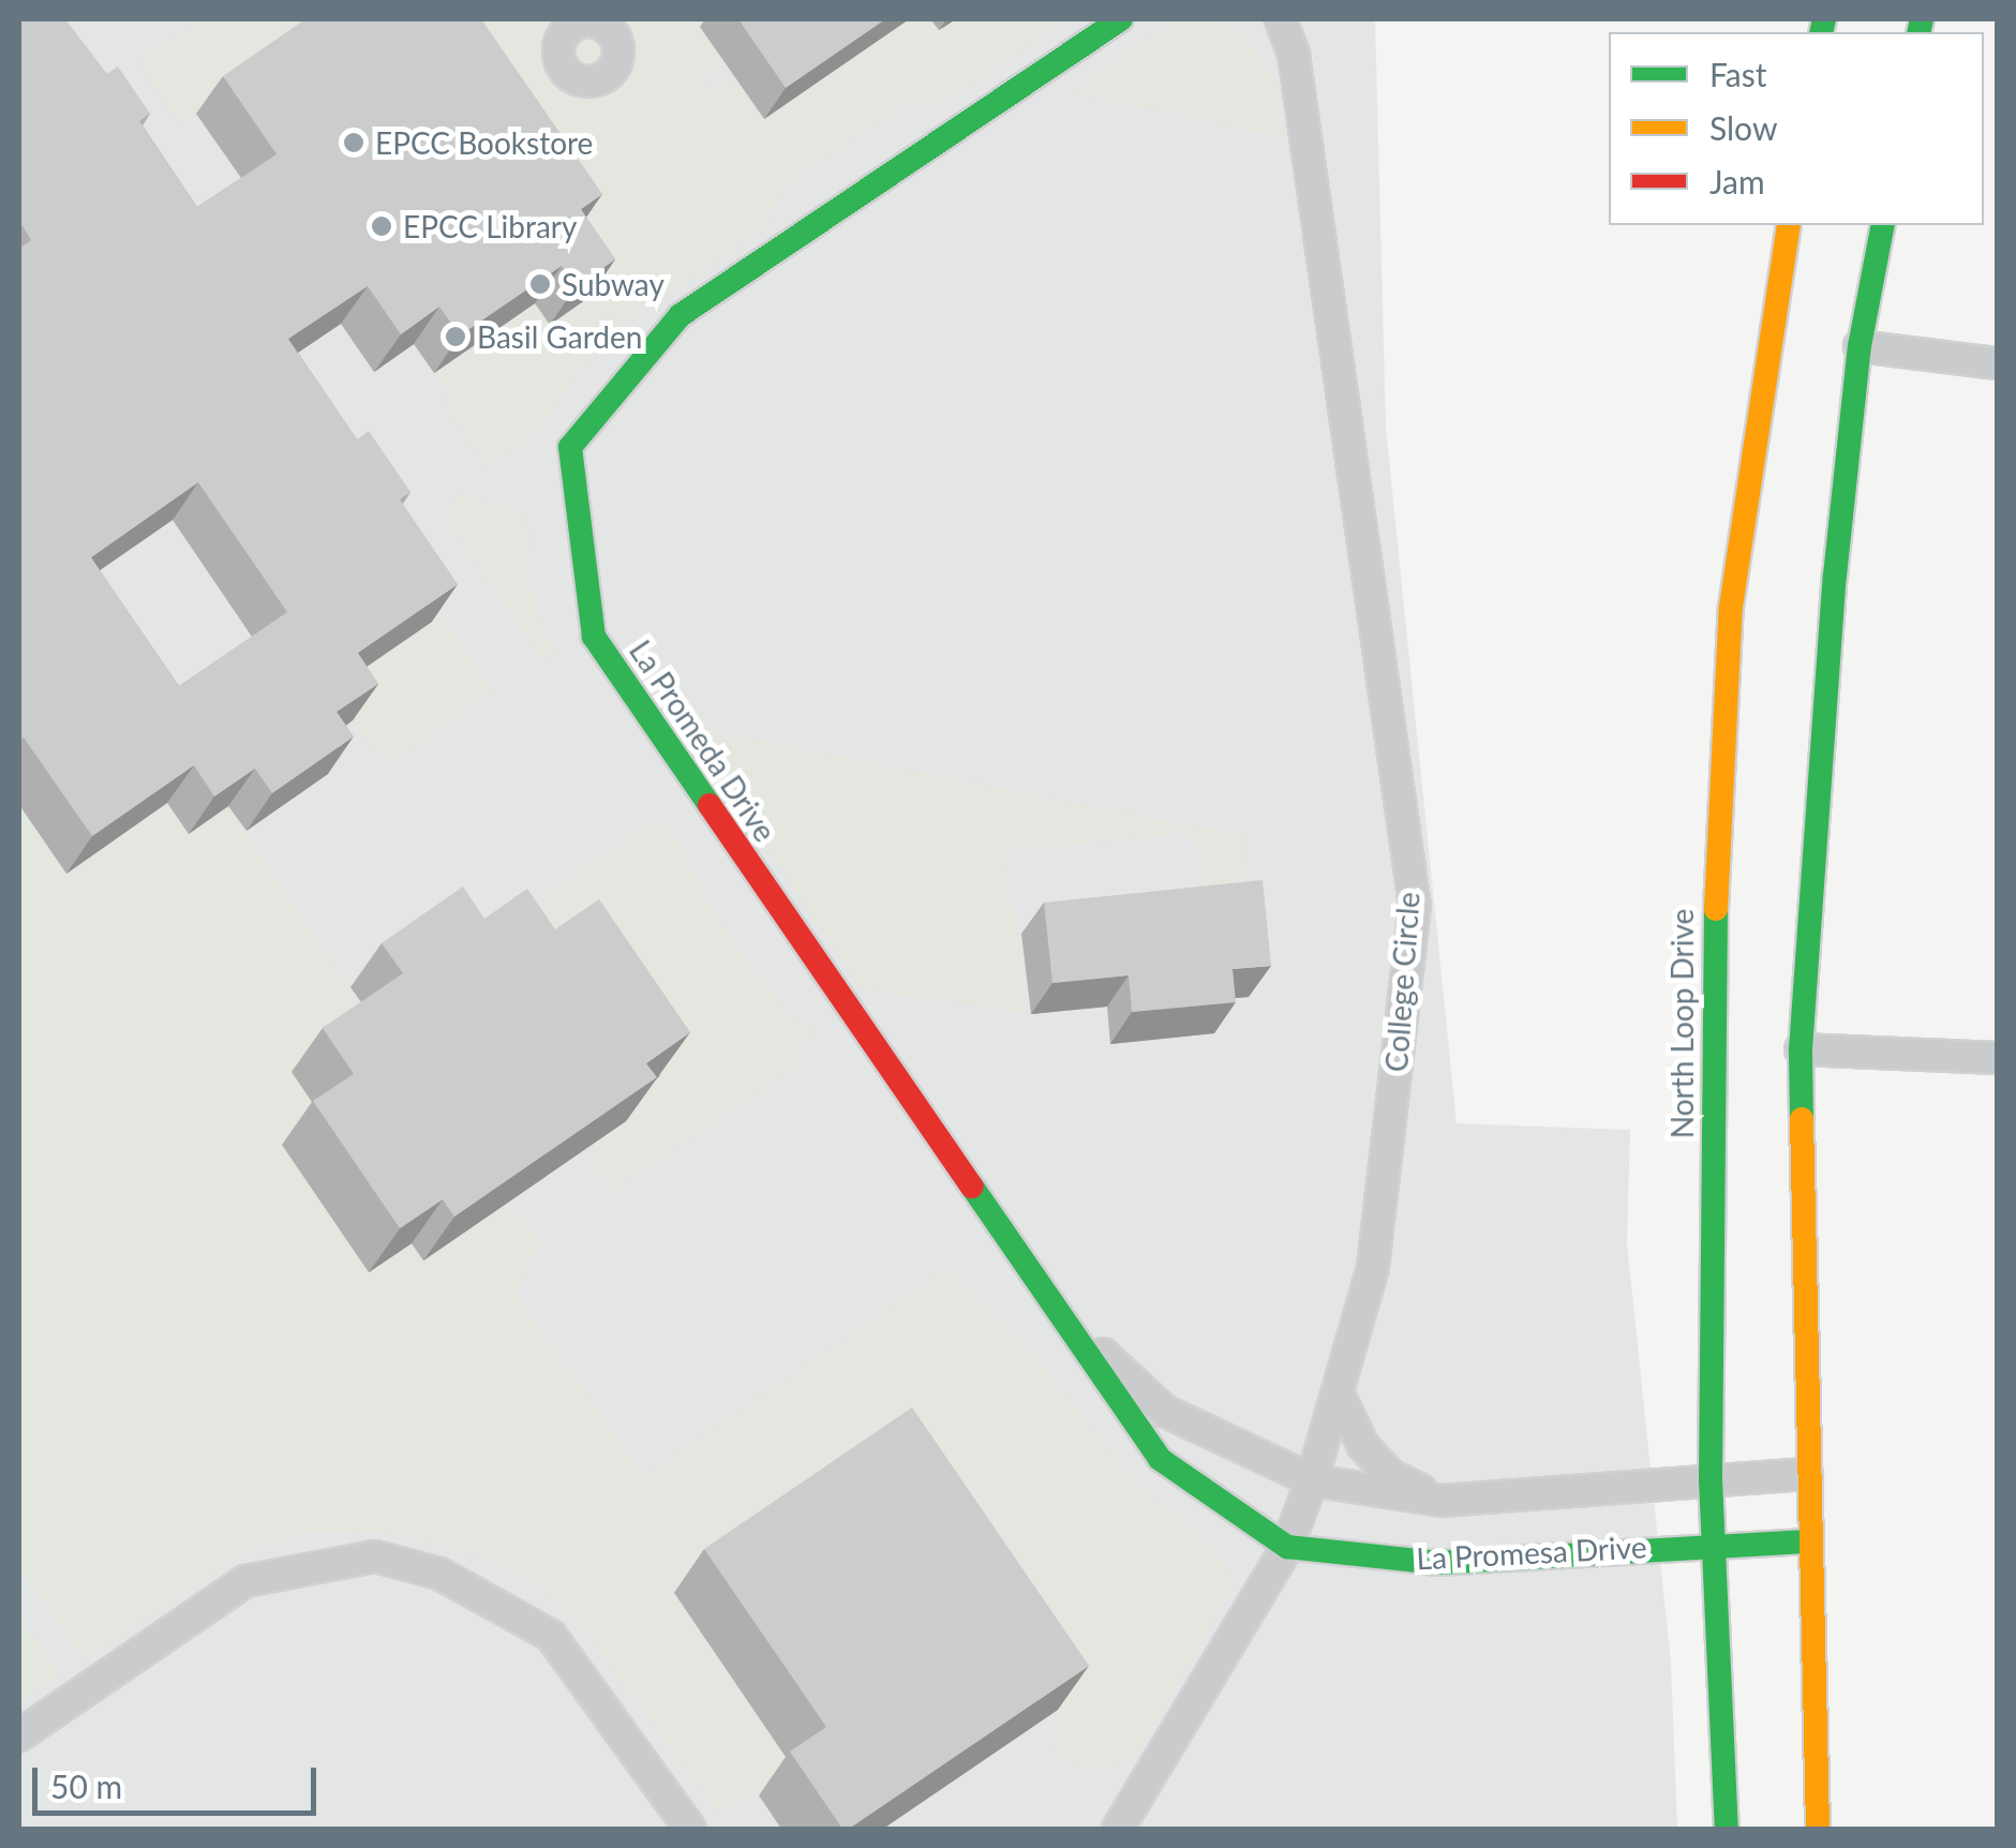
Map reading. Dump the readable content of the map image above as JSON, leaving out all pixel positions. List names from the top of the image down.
{
  "streets": {
    "main road": ["La Promeda Drive", "North Loop Drive", "La Promesa Drive"],
    "street": ["College Circle"]
  },
  "crossings": [
    ["La Promeda Drive", "La Promesa Drive"],
    ["College Circle", "La Promesa Drive"],
    ["North Loop Drive", "La Promesa Drive"]
  ],
  "places": [
    "EPCC Bookstore",
    "EPCC Library",
    "Subway",
    "Basil Garden"
  ],
  "legend": ["Fast", "Slow", "Jam"],
  "scale_bar": "50 m"
}
